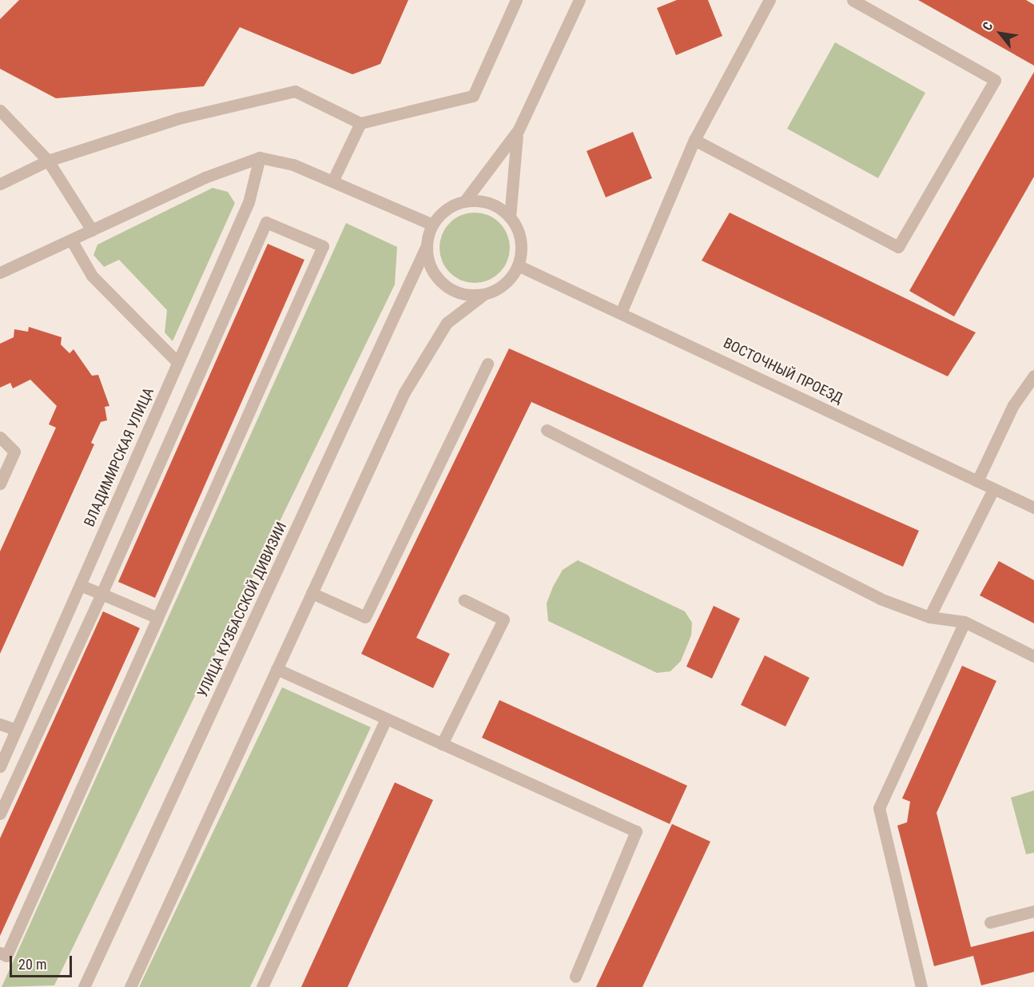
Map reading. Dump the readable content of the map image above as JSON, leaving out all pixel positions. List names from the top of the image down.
{
  "streets": {
    "street": ["ВОСТОЧНЫЙ ПРОЕЗД", "ВЛАДИМИРСКАЯ УЛИЦА", "УЛИЦА КУЗБАССКОЙ ДИВИЗИИ"]
  },
  "crossings": [
    ["ВОСТОЧНЫЙ ПРОЕЗД", "УЛИЦА КУЗБАССКОЙ ДИВИЗИИ"]
  ],
  "scale_bar": "20 m",
  "north": "top left"
}
